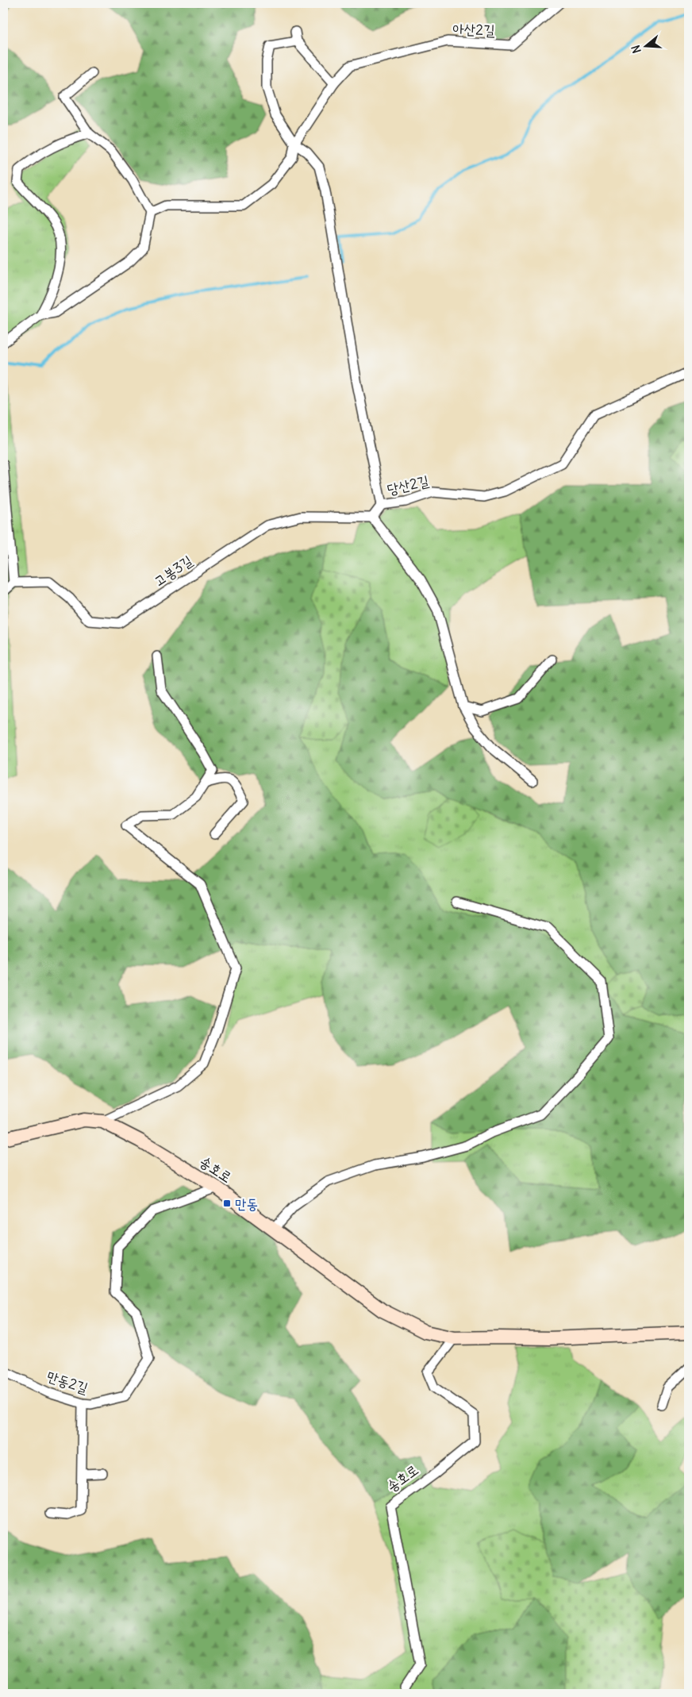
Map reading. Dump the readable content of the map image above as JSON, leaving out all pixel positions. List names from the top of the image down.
{
  "streets": {
    "main road": ["송호로"],
    "street": [
      "아산2길",
      "당산2길",
      "고봉3길",
      "만동2길"
    ]
  },
  "crossings": [
    ["당산2길", "고봉3길"],
    ["송호로", "만동2길"]
  ],
  "places": {
    "transit": ["만동"]
  },
  "north": "left"
}
